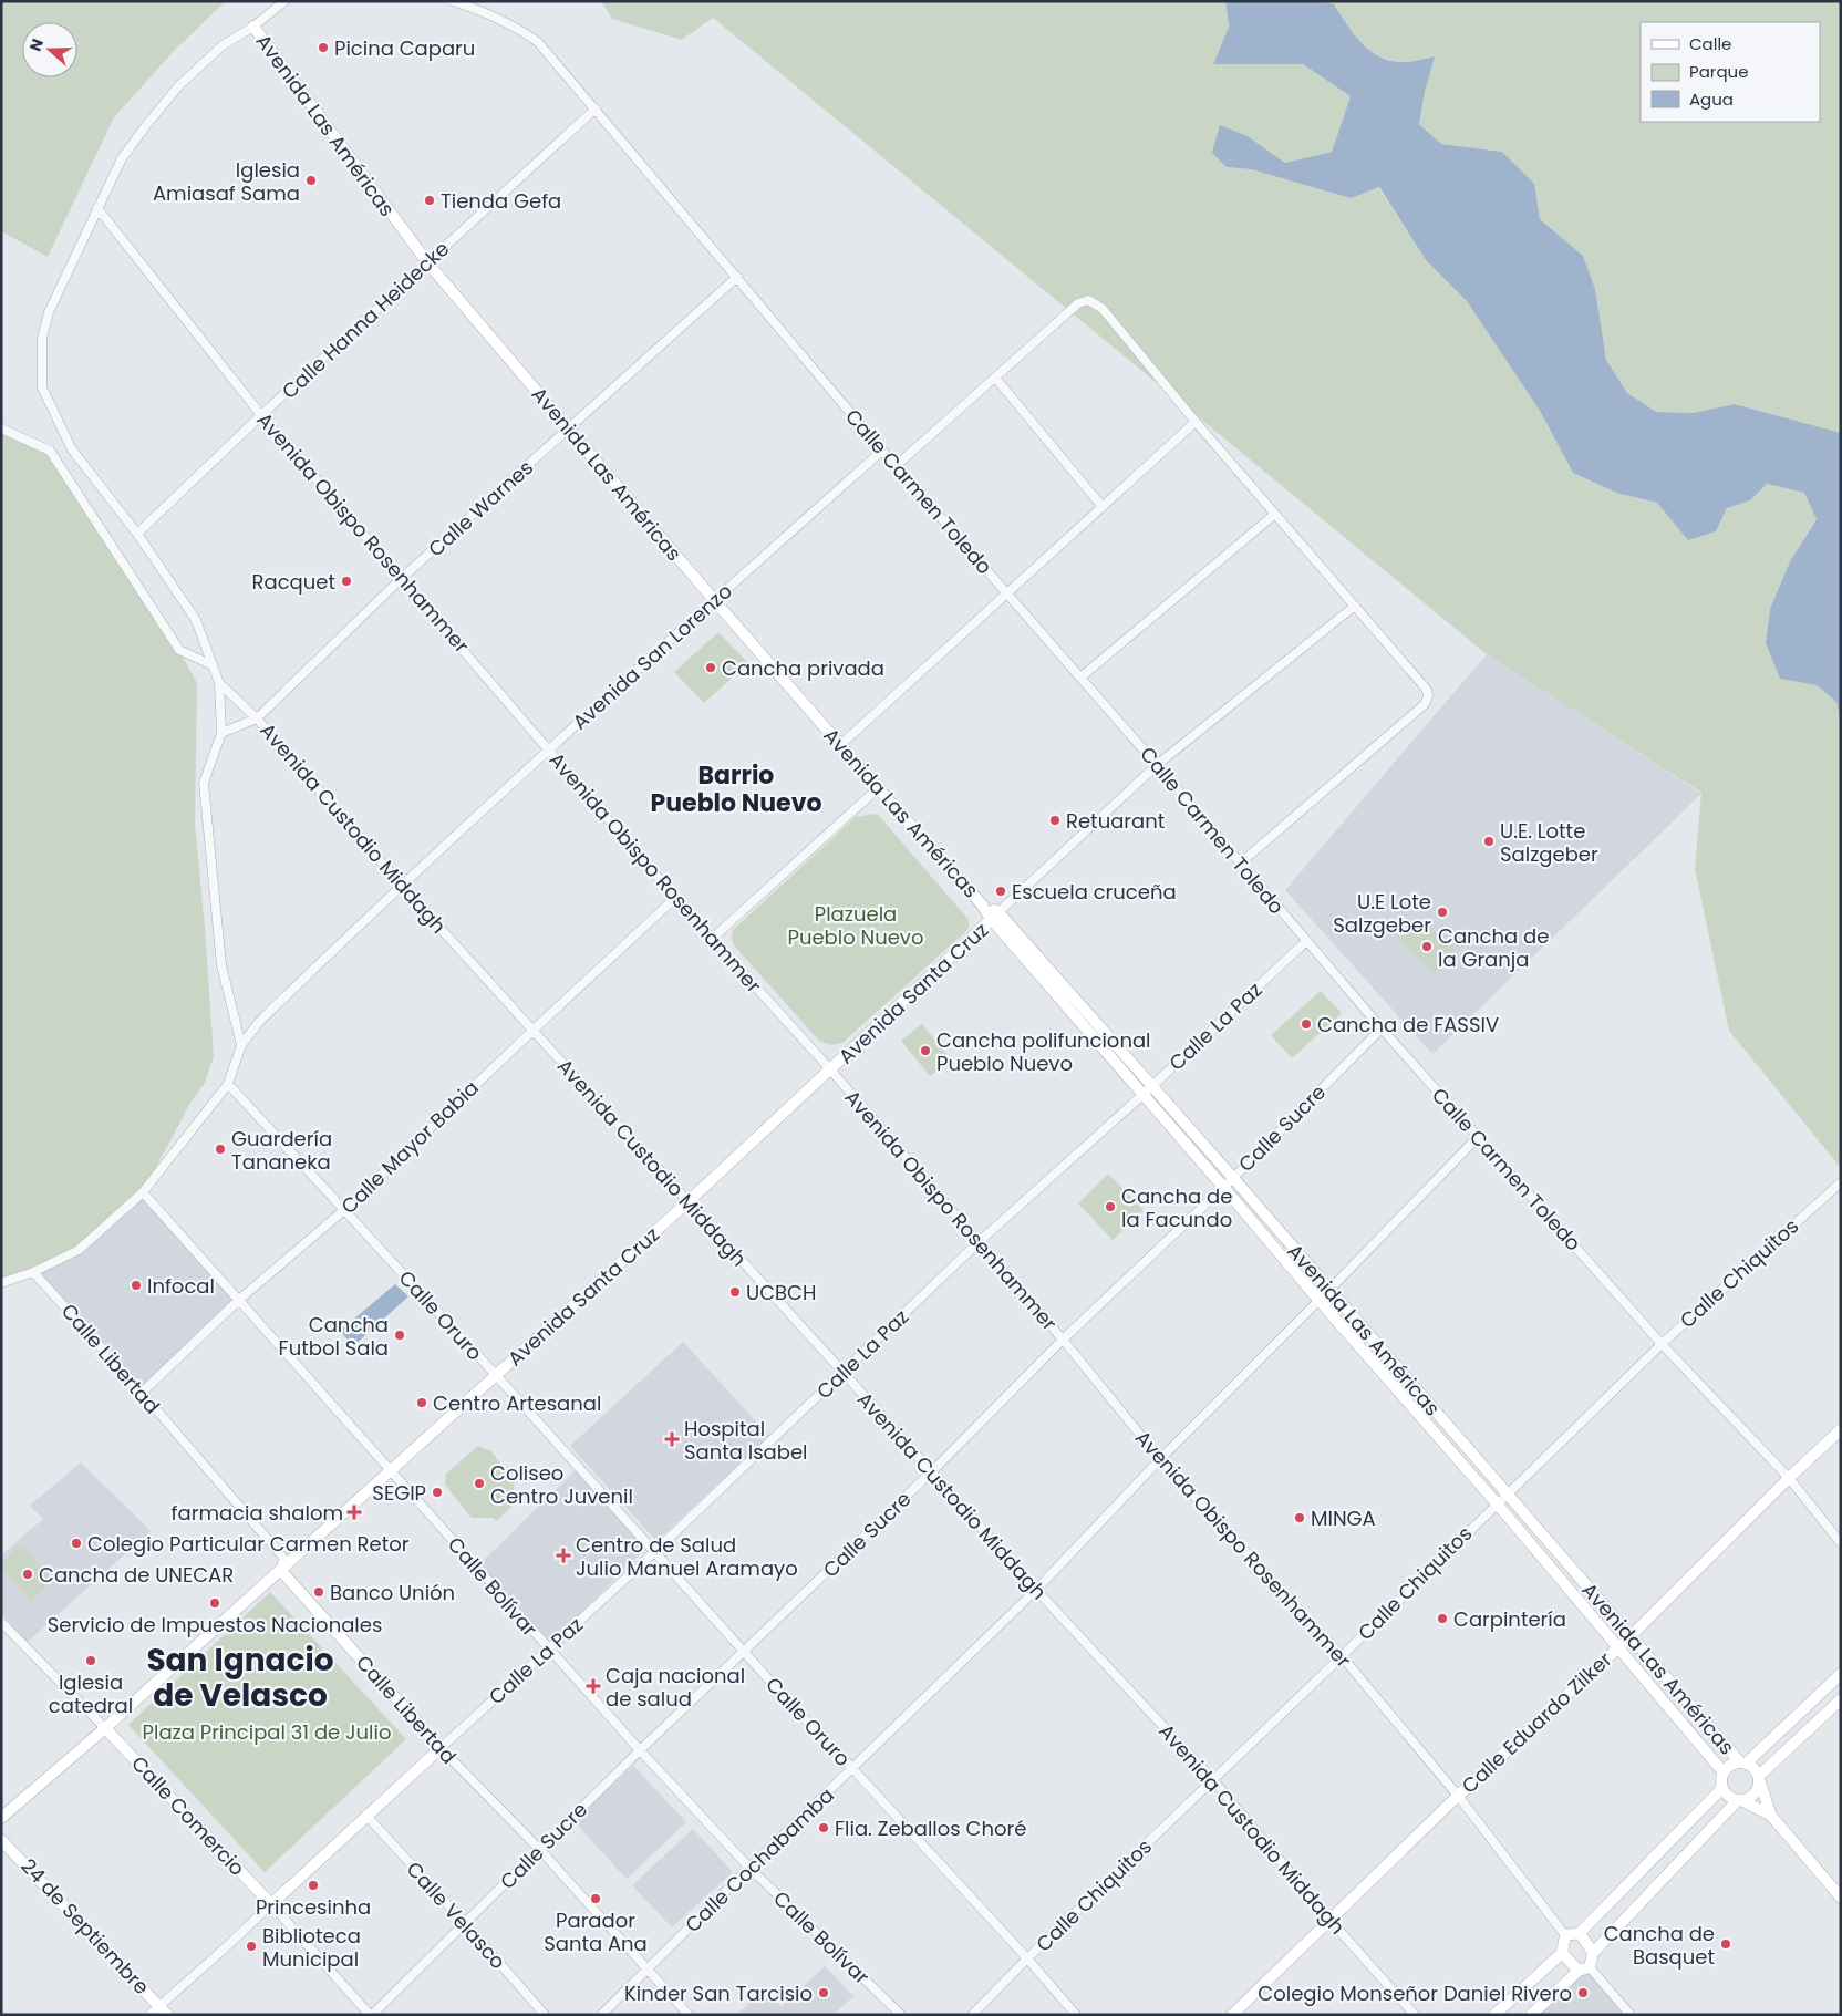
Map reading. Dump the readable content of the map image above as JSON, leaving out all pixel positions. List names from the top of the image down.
{
  "streets": {
    "main road": [
      "Avenida Las Américas",
      "Avenida Santa Cruz",
      "Calle La Paz",
      "Calle Libertad",
      "Calle Eduardo Zilker",
      "Calle Comercio",
      "24 de Septiembre"
    ],
    "street": [
      "Calle Hanna Heidecke",
      "Calle Carmen Toledo",
      "Calle Warnes",
      "Avenida Obispo Rosenhammer",
      "Avenida San Lorenzo",
      "Avenida Custodio Middagh",
      "Calle Sucre",
      "Calle Mayor Babia",
      "Calle Chiquitos",
      "Calle Oruro",
      "Calle Bolívar",
      "Calle Cochabamba",
      "Calle Velasco"
    ]
  },
  "crossings": [
    ["Avenida Las Américas", "Calle Hanna Heidecke"],
    ["Avenida Las Américas", "Calle Warnes"],
    ["Avenida Las Américas", "Avenida San Lorenzo"],
    ["Avenida Las Américas", "Avenida Santa Cruz"],
    ["Avenida Las Américas", "Calle La Paz"],
    ["Avenida Las Américas", "Calle Sucre"],
    ["Avenida Las Américas", "Calle Chiquitos"],
    ["Avenida Las Américas", "Calle Eduardo Zilker"],
    ["Avenida Las Américas", "Calle Cochabamba"],
    ["Calle Hanna Heidecke", "Calle Carmen Toledo"],
    ["Calle Hanna Heidecke", "Avenida Obispo Rosenhammer"],
    ["Calle Carmen Toledo", "Calle Warnes"],
    ["Calle Carmen Toledo", "Avenida San Lorenzo"],
    ["Calle Carmen Toledo", "Avenida Santa Cruz"],
    ["Calle Carmen Toledo", "Calle La Paz"],
    ["Calle Carmen Toledo", "Calle Sucre"],
    ["Calle Carmen Toledo", "Calle Chiquitos"],
    ["Calle Carmen Toledo", "Calle Eduardo Zilker"],
    ["Calle Carmen Toledo", "Calle Cochabamba"],
    ["Calle Warnes", "Avenida Obispo Rosenhammer"],
    ["Calle Warnes", "Avenida Custodio Middagh"],
    ["Avenida Obispo Rosenhammer", "Avenida San Lorenzo"],
    ["Avenida Obispo Rosenhammer", "Avenida Santa Cruz"],
    ["Avenida Obispo Rosenhammer", "Calle La Paz"],
    ["Avenida Obispo Rosenhammer", "Calle Sucre"],
    ["Avenida Obispo Rosenhammer", "Calle Mayor Babia"],
    ["Avenida Obispo Rosenhammer", "Calle Chiquitos"],
    ["Avenida Obispo Rosenhammer", "Calle Eduardo Zilker"],
    ["Avenida Obispo Rosenhammer", "Calle Cochabamba"],
    ["Avenida San Lorenzo", "Avenida Custodio Middagh"],
    ["Avenida San Lorenzo", "Calle Oruro"],
    ["Avenida San Lorenzo", "Calle Libertad"],
    ["Avenida San Lorenzo", "Calle Bolívar"],
    ["Avenida Custodio Middagh", "Avenida Santa Cruz"],
    ["Avenida Custodio Middagh", "Calle La Paz"],
    ["Avenida Custodio Middagh", "Calle Sucre"],
    ["Avenida Custodio Middagh", "Calle Mayor Babia"],
    ["Avenida Custodio Middagh", "Calle Chiquitos"],
    ["Avenida Custodio Middagh", "Calle Eduardo Zilker"],
    ["Avenida Custodio Middagh", "Calle Cochabamba"],
    ["Avenida Santa Cruz", "Calle Oruro"],
    ["Avenida Santa Cruz", "Calle Libertad"],
    ["Avenida Santa Cruz", "Calle Bolívar"],
    ["Avenida Santa Cruz", "Calle Comercio"],
    ["Calle La Paz", "Calle Oruro"],
    ["Calle La Paz", "Calle Libertad"],
    ["Calle La Paz", "Calle Bolívar"],
    ["Calle La Paz", "Calle Comercio"],
    ["Calle La Paz", "Calle Velasco"],
    ["Calle La Paz", "24 de Septiembre"],
    ["Calle Sucre", "Calle Oruro"],
    ["Calle Sucre", "Calle Libertad"],
    ["Calle Sucre", "Calle Bolívar"],
    ["Calle Sucre", "Calle Comercio"],
    ["Calle Sucre", "Calle Velasco"],
    ["Calle Mayor Babia", "Calle Oruro"],
    ["Calle Mayor Babia", "Calle Libertad"],
    ["Calle Mayor Babia", "Calle Bolívar"],
    ["Calle Chiquitos", "Calle Oruro"],
    ["Calle Oruro", "Calle Cochabamba"],
    ["Calle Libertad", "Calle Cochabamba"],
    ["Calle Bolívar", "Calle Cochabamba"]
  ],
  "districts": ["Barrio Pueblo Nuevo", "San Ignacio de Velasco"],
  "parks": ["Plazuela Pueblo Nuevo", "Plaza Principal 31 de Julio"],
  "places": {
    "other": [
      "Picina Caparu",
      "Iglesia Amiasaf Sama",
      "Tienda Gefa",
      "Racquet",
      "Cancha privada",
      "Retuarant",
      "U.E. Lotte Salzgeber",
      "Escuela cruceña",
      "U.E Lote Salzgeber",
      "Cancha de la Granja",
      "Cancha de FASSIV",
      "Cancha polifuncional Pueblo Nuevo",
      "Guardería Tananeka",
      "Cancha de la Facundo",
      "Infocal",
      "UCBCH",
      "Cancha Futbol Sala",
      "Centro Artesanal",
      "Coliseo Centro Juvenil",
      "SEGIP",
      "MINGA",
      "Colegio Particular Carmen Retor",
      "Cancha de UNECAR",
      "Banco Unión",
      "Servicio de Impuestos Nacionales",
      "Carpintería",
      "Iglesia catedral",
      "Flia. Zeballos Choré",
      "Princesinha",
      "Parador Santa Ana",
      "Cancha de Basquet",
      "Biblioteca Municipal",
      "Kinder San Tarcisio",
      "Colegio Monseñor Daniel Rivero"
    ],
    "health": [
      "Hospital Santa Isabel",
      "farmacia shalom",
      "Centro de Salud Julio Manuel Aramayo",
      "Caja nacional de salud"
    ]
  },
  "legend": ["Calle", "Parque", "Agua"],
  "north": "left"
}
